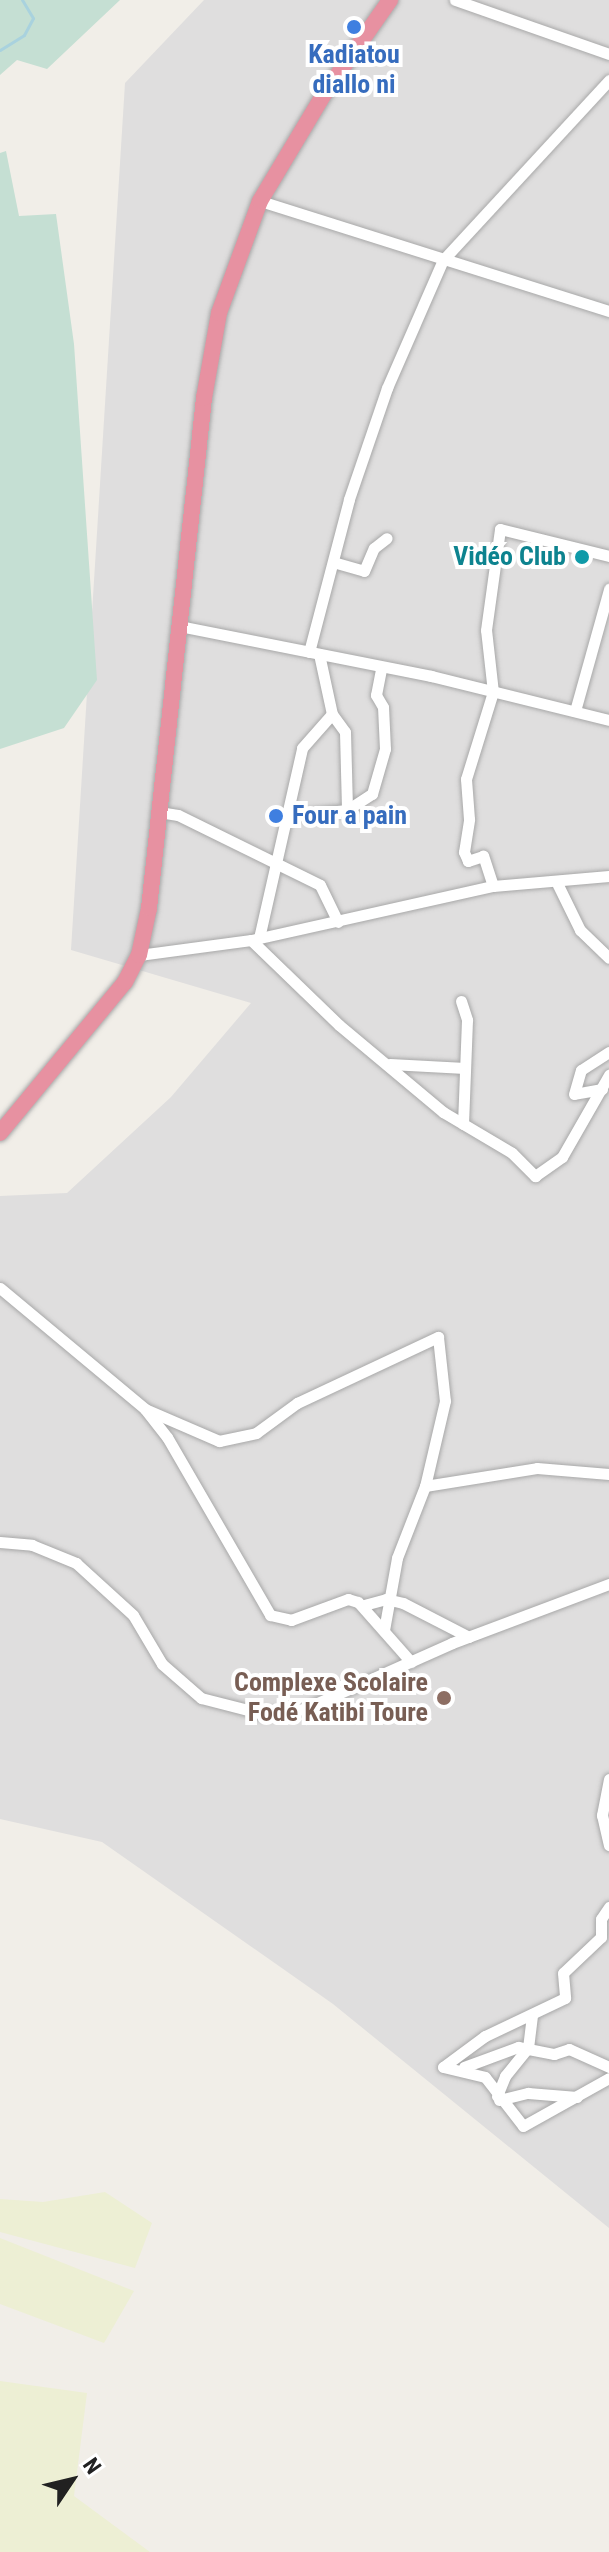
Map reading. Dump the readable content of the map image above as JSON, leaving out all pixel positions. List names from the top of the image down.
{
  "places": [
    "Kadiatou diallo ni",
    "Vidéo Club",
    "Four a pain",
    "Complexe Scolaire Fodé Katibi Toure"
  ],
  "north": "top right"
}
